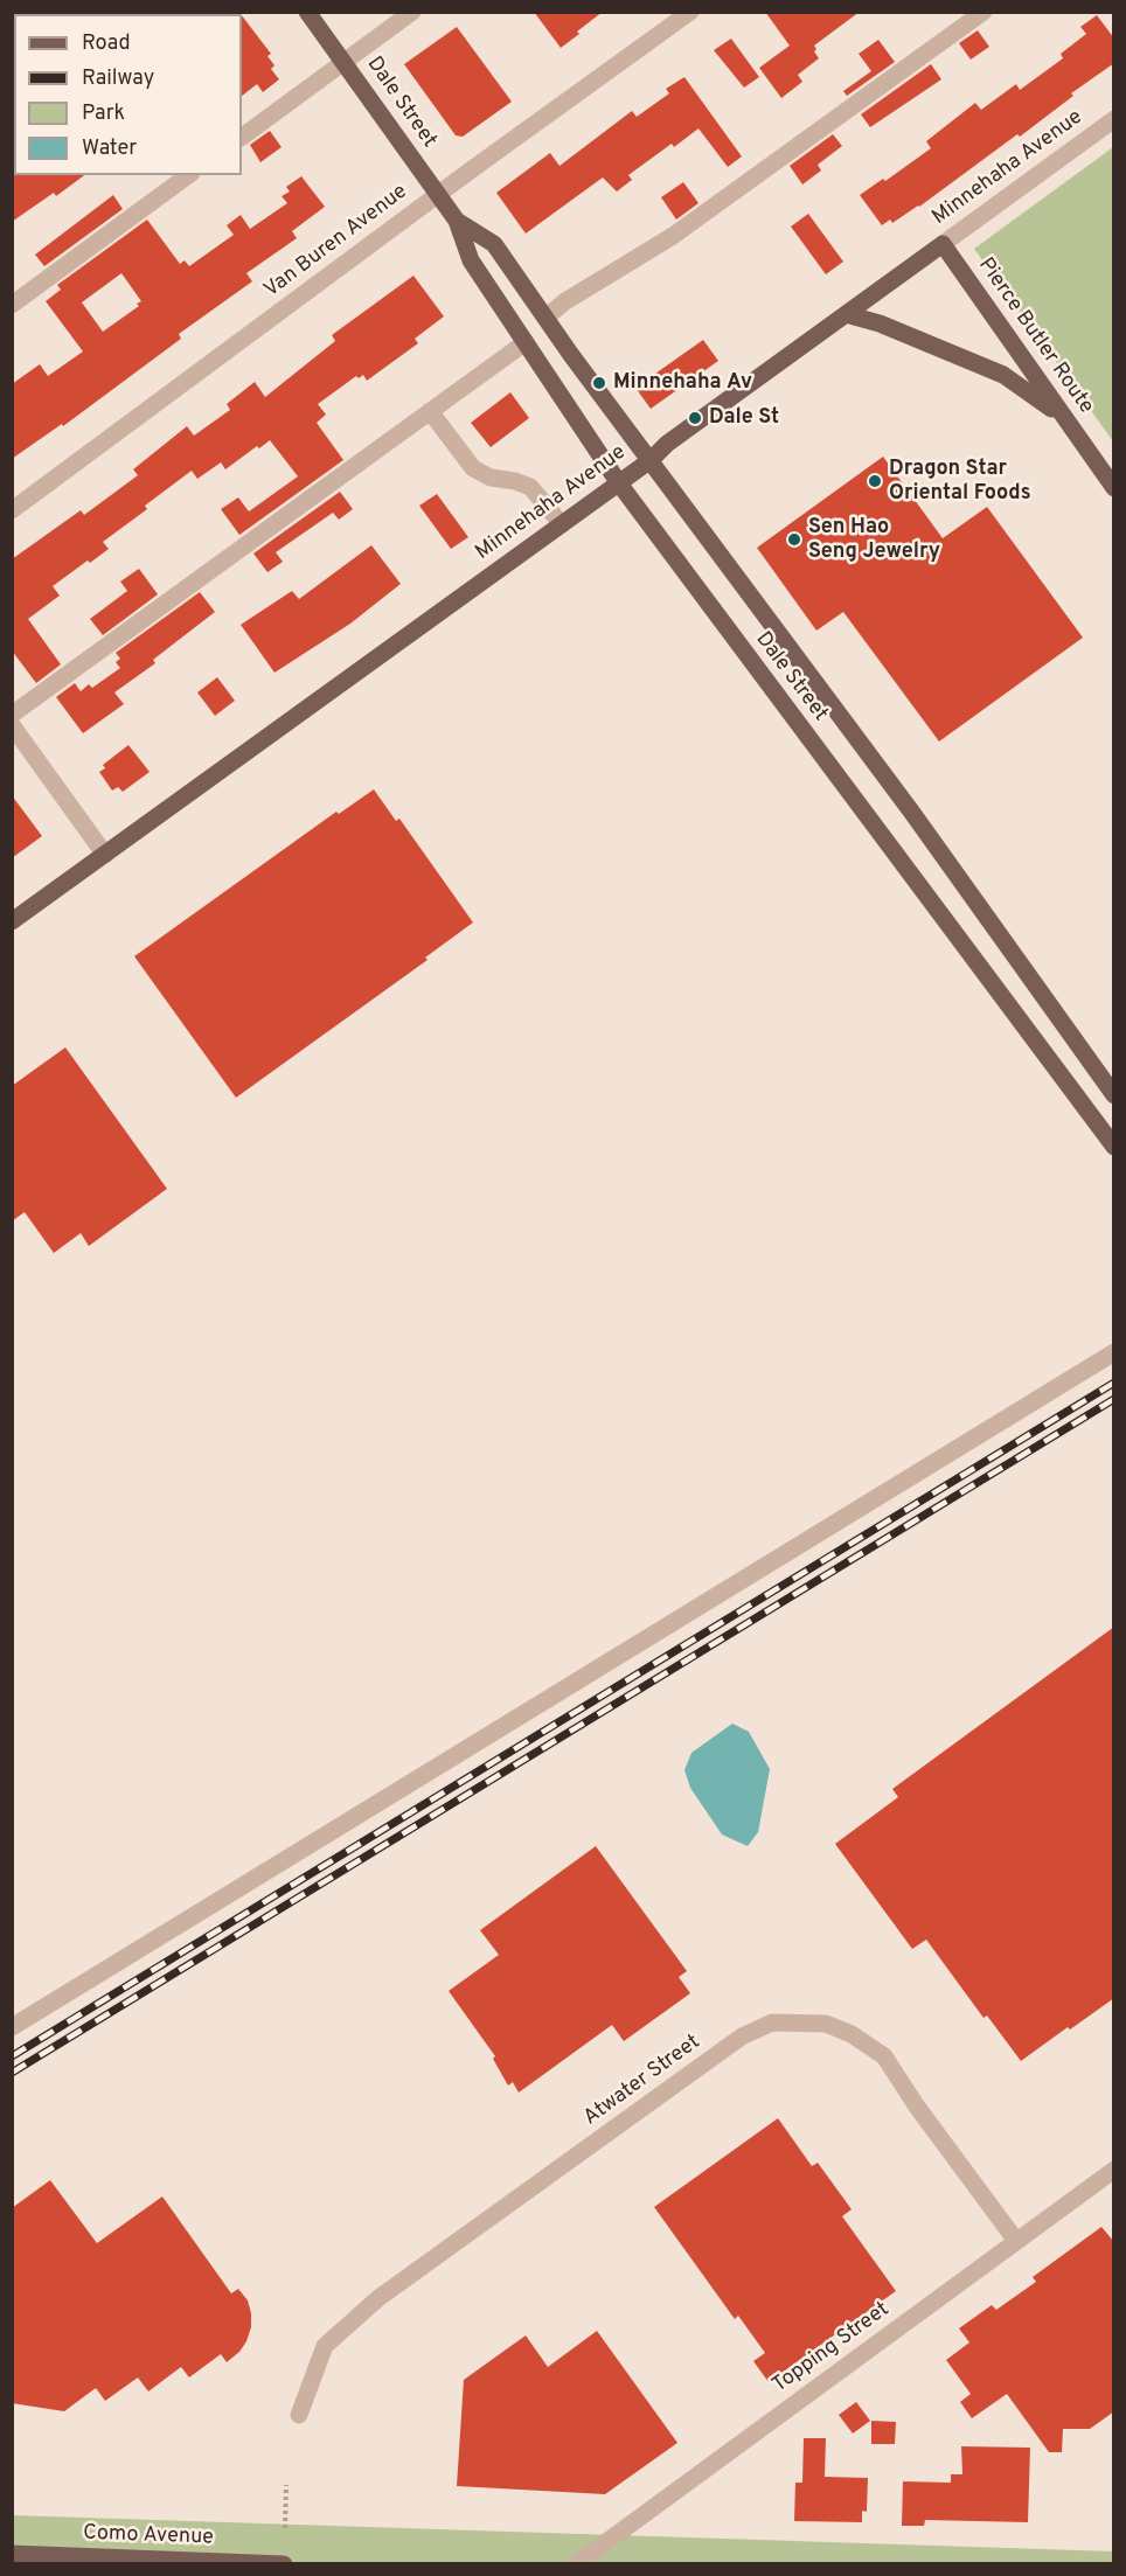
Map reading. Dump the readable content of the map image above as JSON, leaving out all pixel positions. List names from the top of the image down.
{
  "streets": {
    "main road": [
      "Dale Street",
      "Minnehaha Avenue",
      "Pierce Butler Route",
      "Como Avenue"
    ],
    "street": ["Van Buren Avenue", "Atwater Street", "Topping Street"]
  },
  "crossings": [
    ["Dale Street", "Minnehaha Avenue"],
    ["Dale Street", "Van Buren Avenue"],
    ["Minnehaha Avenue", "Pierce Butler Route"],
    ["Atwater Street", "Topping Street"]
  ],
  "places": [
    "Minnehaha Av",
    "Dale St",
    "Dragon Star Oriental Foods",
    "Sen Hao Seng Jewelry"
  ],
  "legend": [
    "Road",
    "Railway",
    "Park",
    "Water"
  ]
}
